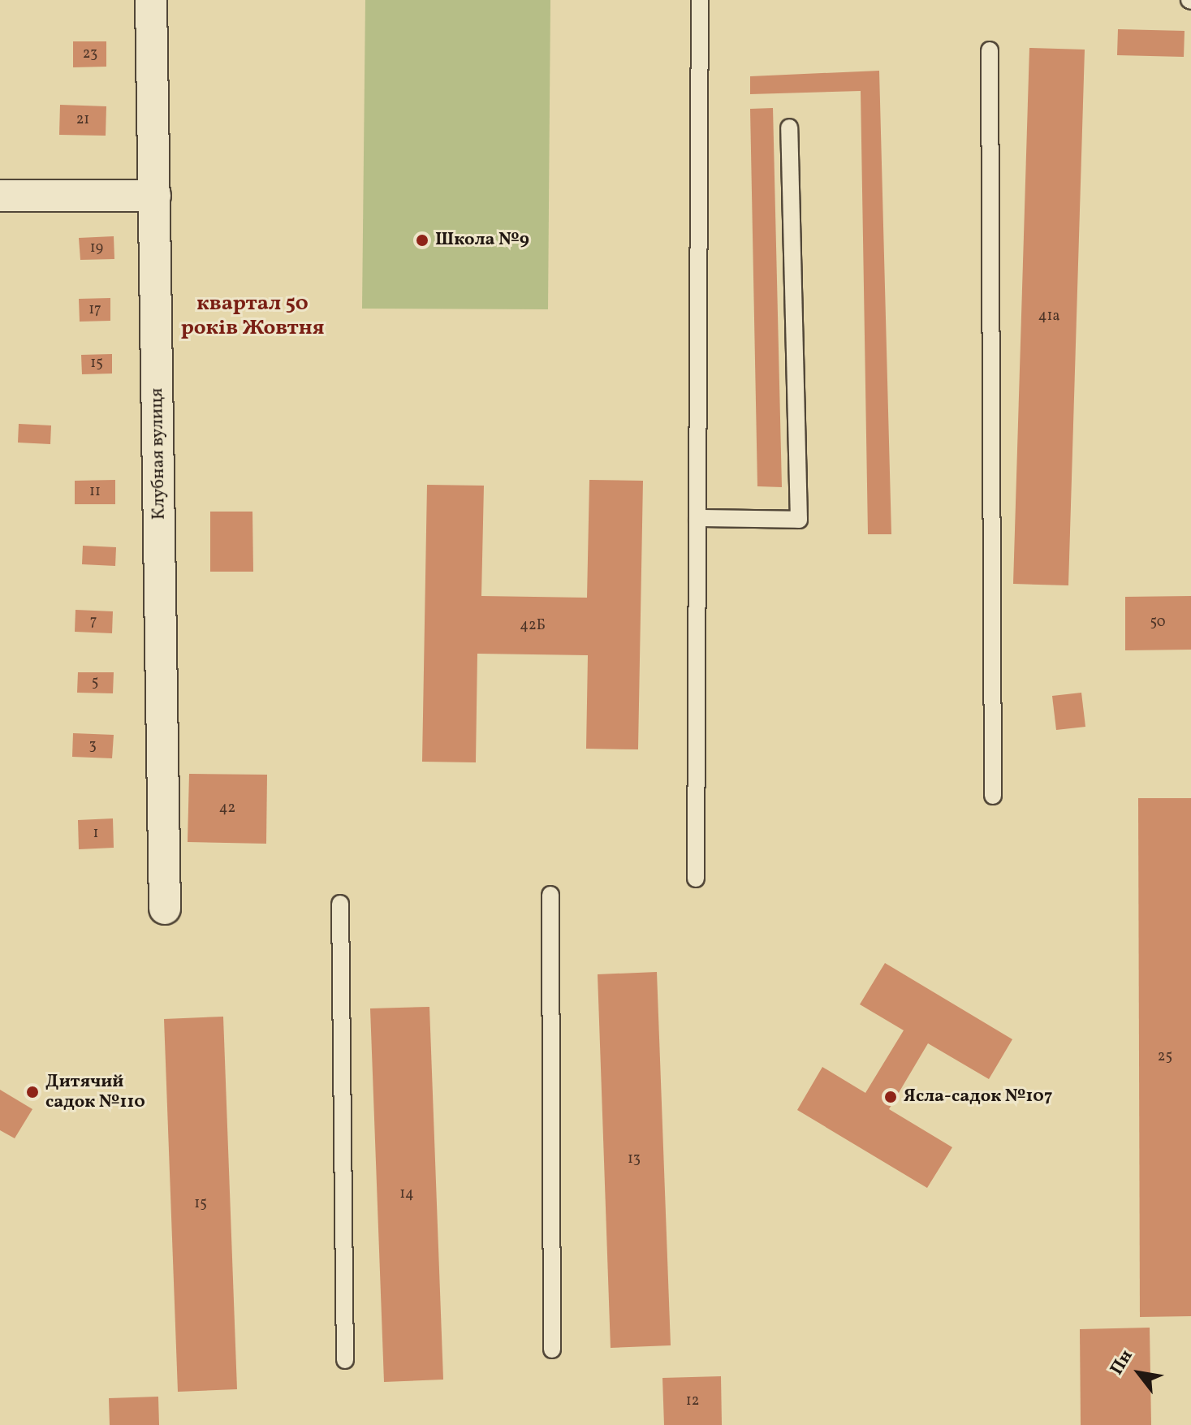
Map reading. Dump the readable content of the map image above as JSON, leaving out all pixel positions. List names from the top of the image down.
{
  "streets": {
    "street": ["Клубная вулиця"]
  },
  "districts": ["квартал 50 років Жовтня"],
  "places": ["Школа №9", "Дитячий садок №110", "Ясла-садок №107"],
  "house_numbers": [
    "23",
    "21",
    "19",
    "17",
    "41а",
    "15",
    "11",
    "7",
    "50",
    "42Б",
    "5",
    "3",
    "42",
    "1",
    "25",
    "13",
    "14",
    "15",
    "12"
  ],
  "north": "top left"
}
